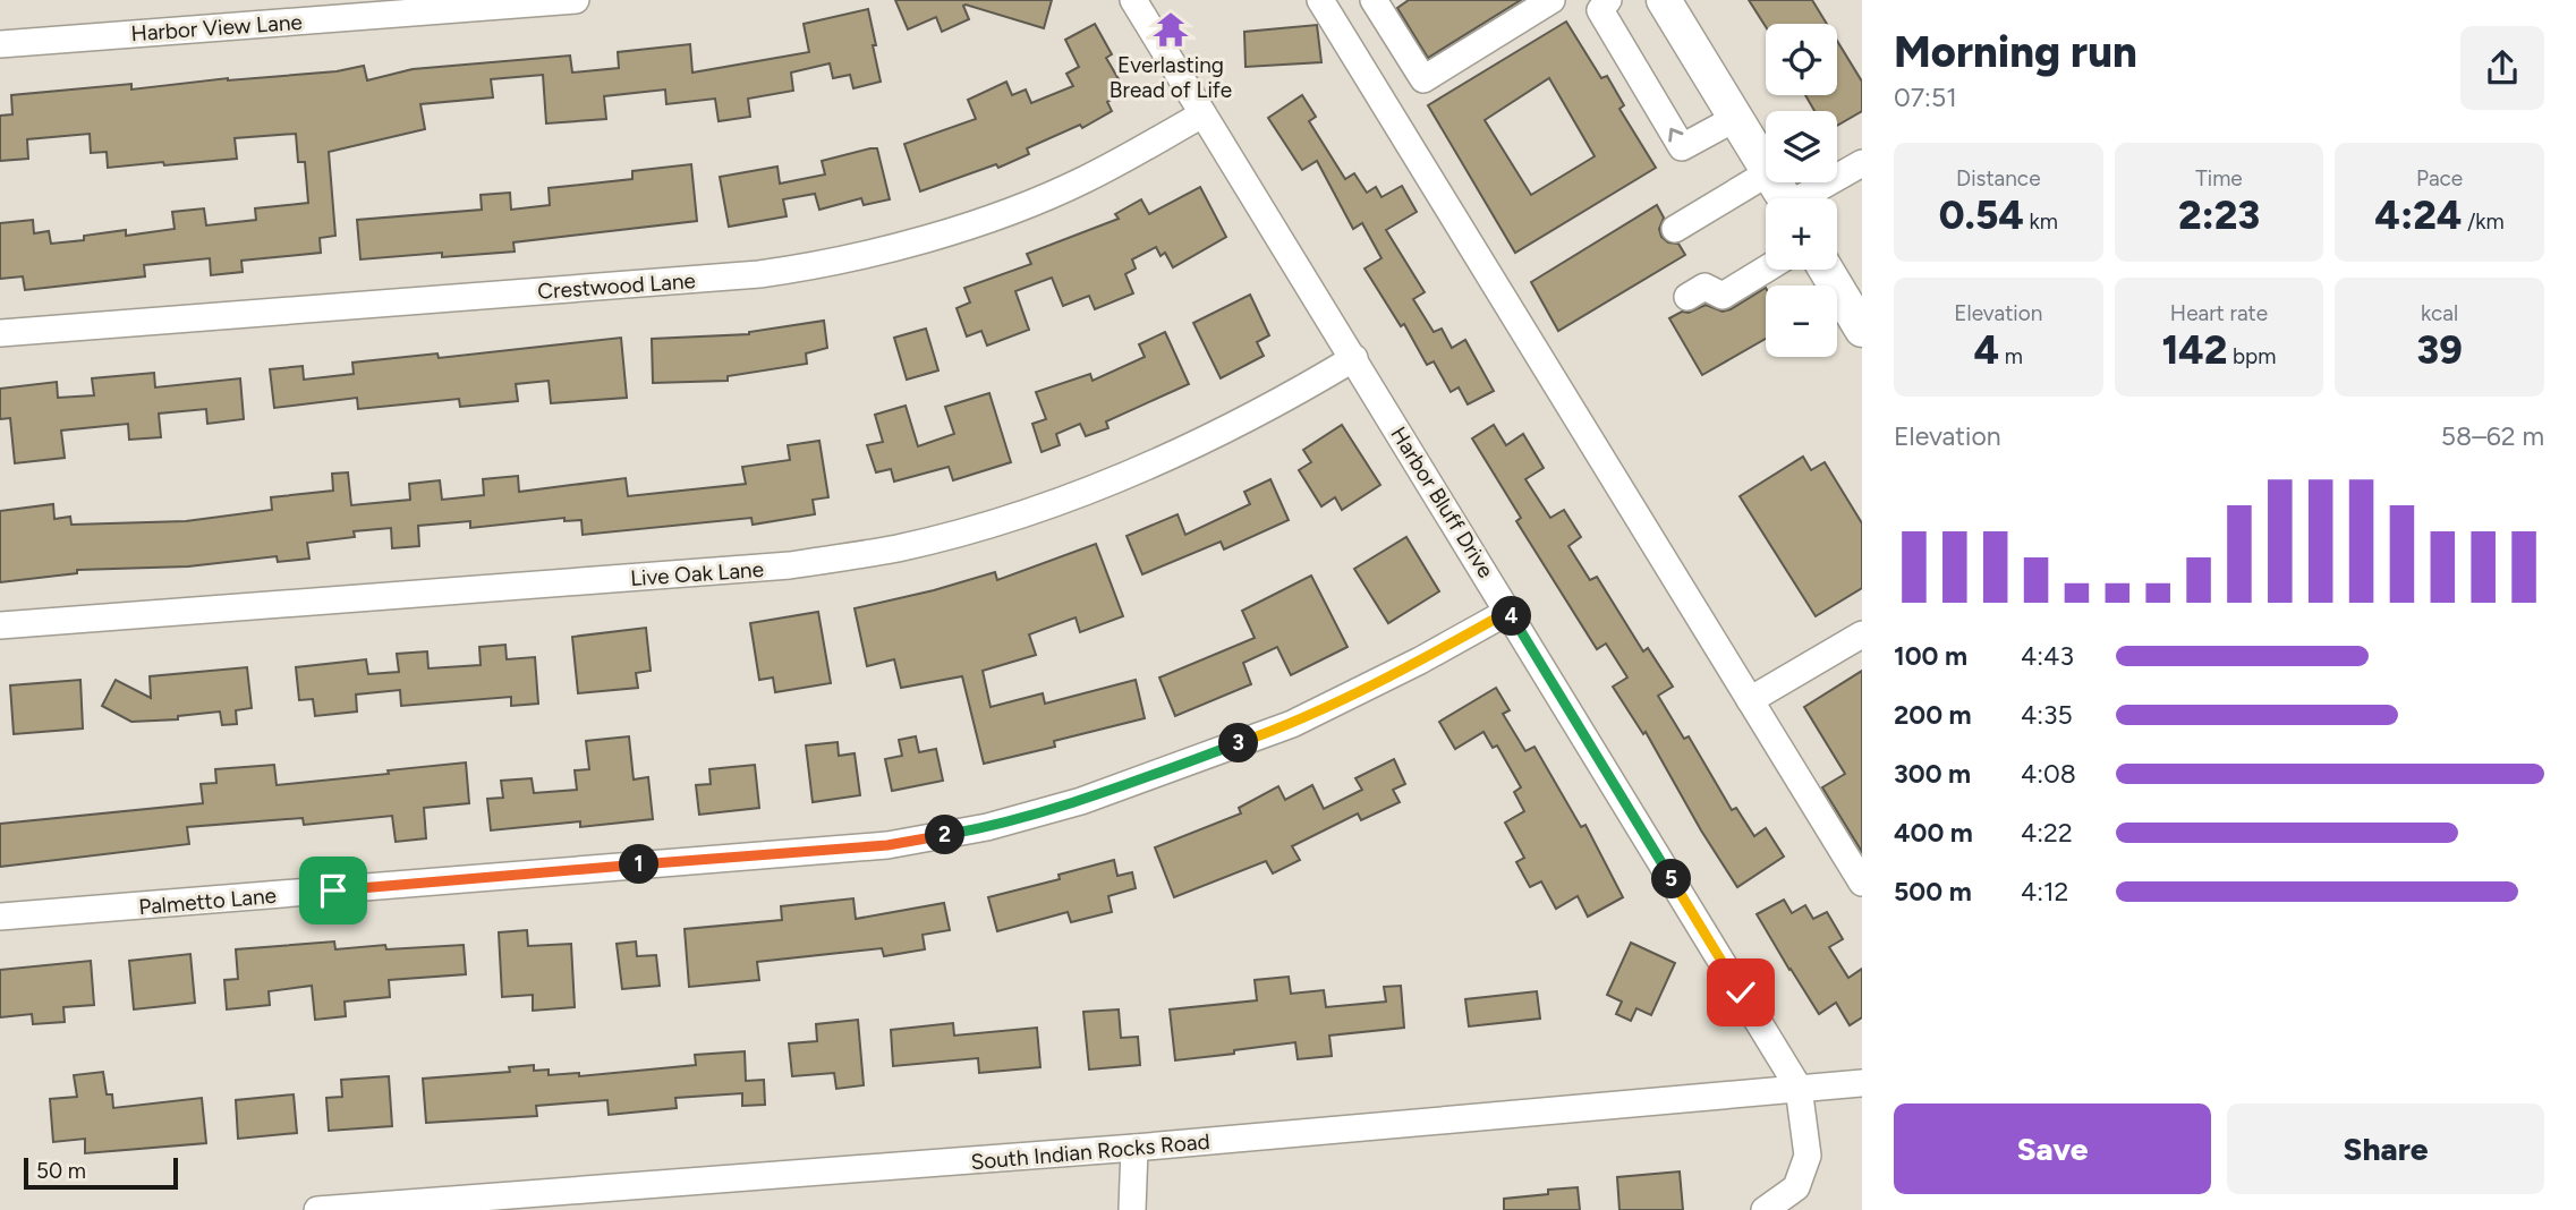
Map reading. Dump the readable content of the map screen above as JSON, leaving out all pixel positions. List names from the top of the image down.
{
  "streets": {
    "street": [
      "Harbor View Lane",
      "Crestwood Lane",
      "Harbor Bluff Drive",
      "Live Oak Lane",
      "Palmetto Lane",
      "South Indian Rocks Road"
    ]
  },
  "crossings": [
    ["Crestwood Lane", "Harbor Bluff Drive"],
    ["Harbor Bluff Drive", "Live Oak Lane"],
    ["Harbor Bluff Drive", "Palmetto Lane"],
    ["Harbor Bluff Drive", "South Indian Rocks Road"]
  ],
  "places": {
    "temple": ["Everlasting Bread of Life"]
  },
  "scale_bar": "50 m",
  "page": {
    "heading": ["Morning run", "07:51"],
    "map_buttons": ["+", "−"],
    "stats": [
      ["Distance", "0.54 km"],
      ["Time", "2:23"],
      ["Pace", "4:24 /km"],
      ["Elevation", "4 m"],
      ["Heart rate", "142 bpm"],
      ["kcal", "39"]
    ],
    "chart": ["Elevation", "58–62 m"],
    "pins": [
      "4",
      "3",
      "2",
      "1",
      "5"
    ],
    "list": [
      {
        "name": "100 m",
        "note": "4:43"
      },
      {
        "name": "200 m",
        "note": "4:35"
      },
      {
        "name": "300 m",
        "note": "4:08"
      },
      {
        "name": "400 m",
        "note": "4:22"
      },
      {
        "name": "500 m",
        "note": "4:12"
      }
    ],
    "buttons": ["Save", "Share"],
    "scale": "50 m"
  }
}
